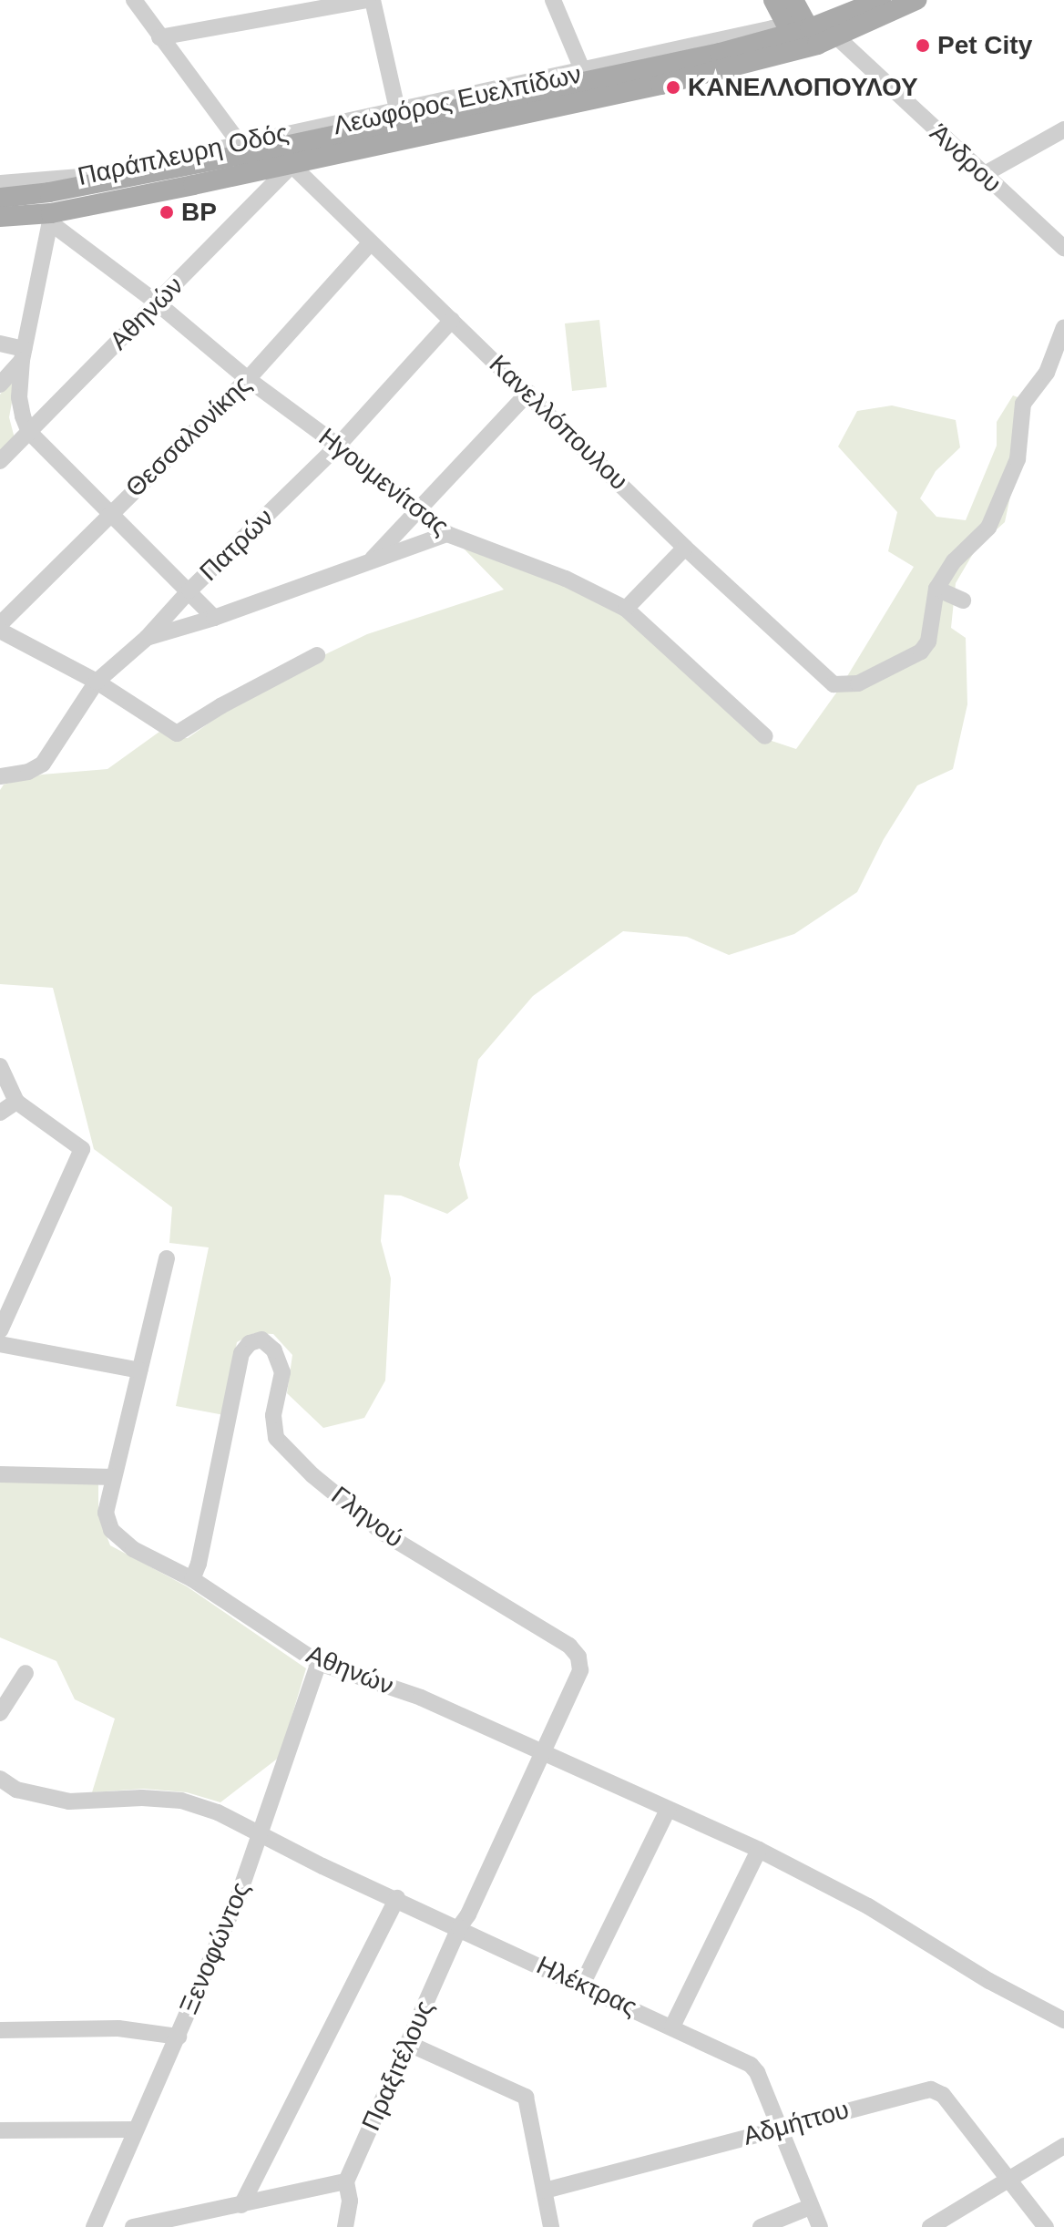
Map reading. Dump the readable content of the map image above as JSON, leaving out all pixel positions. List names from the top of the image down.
{
  "streets": {
    "main road": ["Λεωφόρος Ευελπίδων"],
    "street": [
      "Παράπλευρη Οδός",
      "Άνδρου",
      "Αθηνών",
      "Κανελλόπουλου",
      "Θεσσαλονίκης",
      "Ηγουμενίτσας",
      "Πατρών",
      "Γληνού",
      "Ξενοφώντος",
      "Ηλέκτρας",
      "Πραξιτέλους",
      "Αδμήττου"
    ]
  },
  "crossings": [
    ["Λεωφόρος Ευελπίδων", "Παράπλευρη Οδός"],
    ["Λεωφόρος Ευελπίδων", "Άνδρου"],
    ["Λεωφόρος Ευελπίδων", "Αθηνών"],
    ["Λεωφόρος Ευελπίδων", "Κανελλόπουλου"],
    ["Λεωφόρος Ευελπίδων", "Ηγουμενίτσας"],
    ["Αθηνών", "Κανελλόπουλου"],
    ["Αθηνών", "Ηγουμενίτσας"],
    ["Αθηνών", "Γληνού"],
    ["Αθηνών", "Ξενοφώντος"],
    ["Αθηνών", "Πραξιτέλους"],
    ["Κανελλόπουλου", "Θεσσαλονίκης"],
    ["Κανελλόπουλου", "Πατρών"],
    ["Θεσσαλονίκης", "Ηγουμενίτσας"],
    ["Ηγουμενίτσας", "Πατρών"],
    ["Γληνού", "Πραξιτέλους"],
    ["Ξενοφώντος", "Ηλέκτρας"],
    ["Ηλέκτρας", "Πραξιτέλους"],
    ["Ηλέκτρας", "Αδμήττου"]
  ],
  "places": ["Pet City", "ΚΑΝΕΛΛΟΠΟΥΛΟΥ", "BP"]
}
